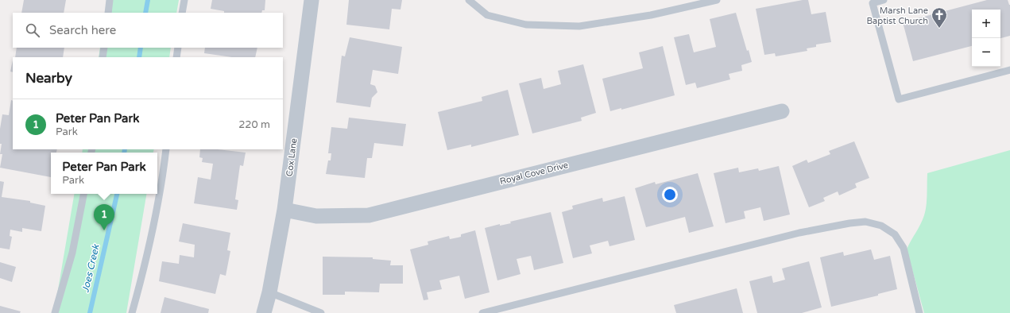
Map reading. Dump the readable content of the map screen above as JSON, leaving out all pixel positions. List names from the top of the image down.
{
  "streets": {
    "street": ["Cox Lane", "Royal Cove Drive"]
  },
  "crossings": [
    ["Cox Lane", "Royal Cove Drive"]
  ],
  "water": ["Joes Creek"],
  "places": {
    "church": ["Marsh Lane Baptist Church"]
  },
  "page": {
    "map_buttons": ["+", "−"],
    "search": "Search here",
    "heading": "Nearby",
    "list": [
      {
        "mark": "1",
        "name": "Peter Pan Park",
        "note": "Park",
        "value": "220 m"
      }
    ],
    "popup": ["Peter Pan Park", "Park"],
    "pins": "1"
  }
}
